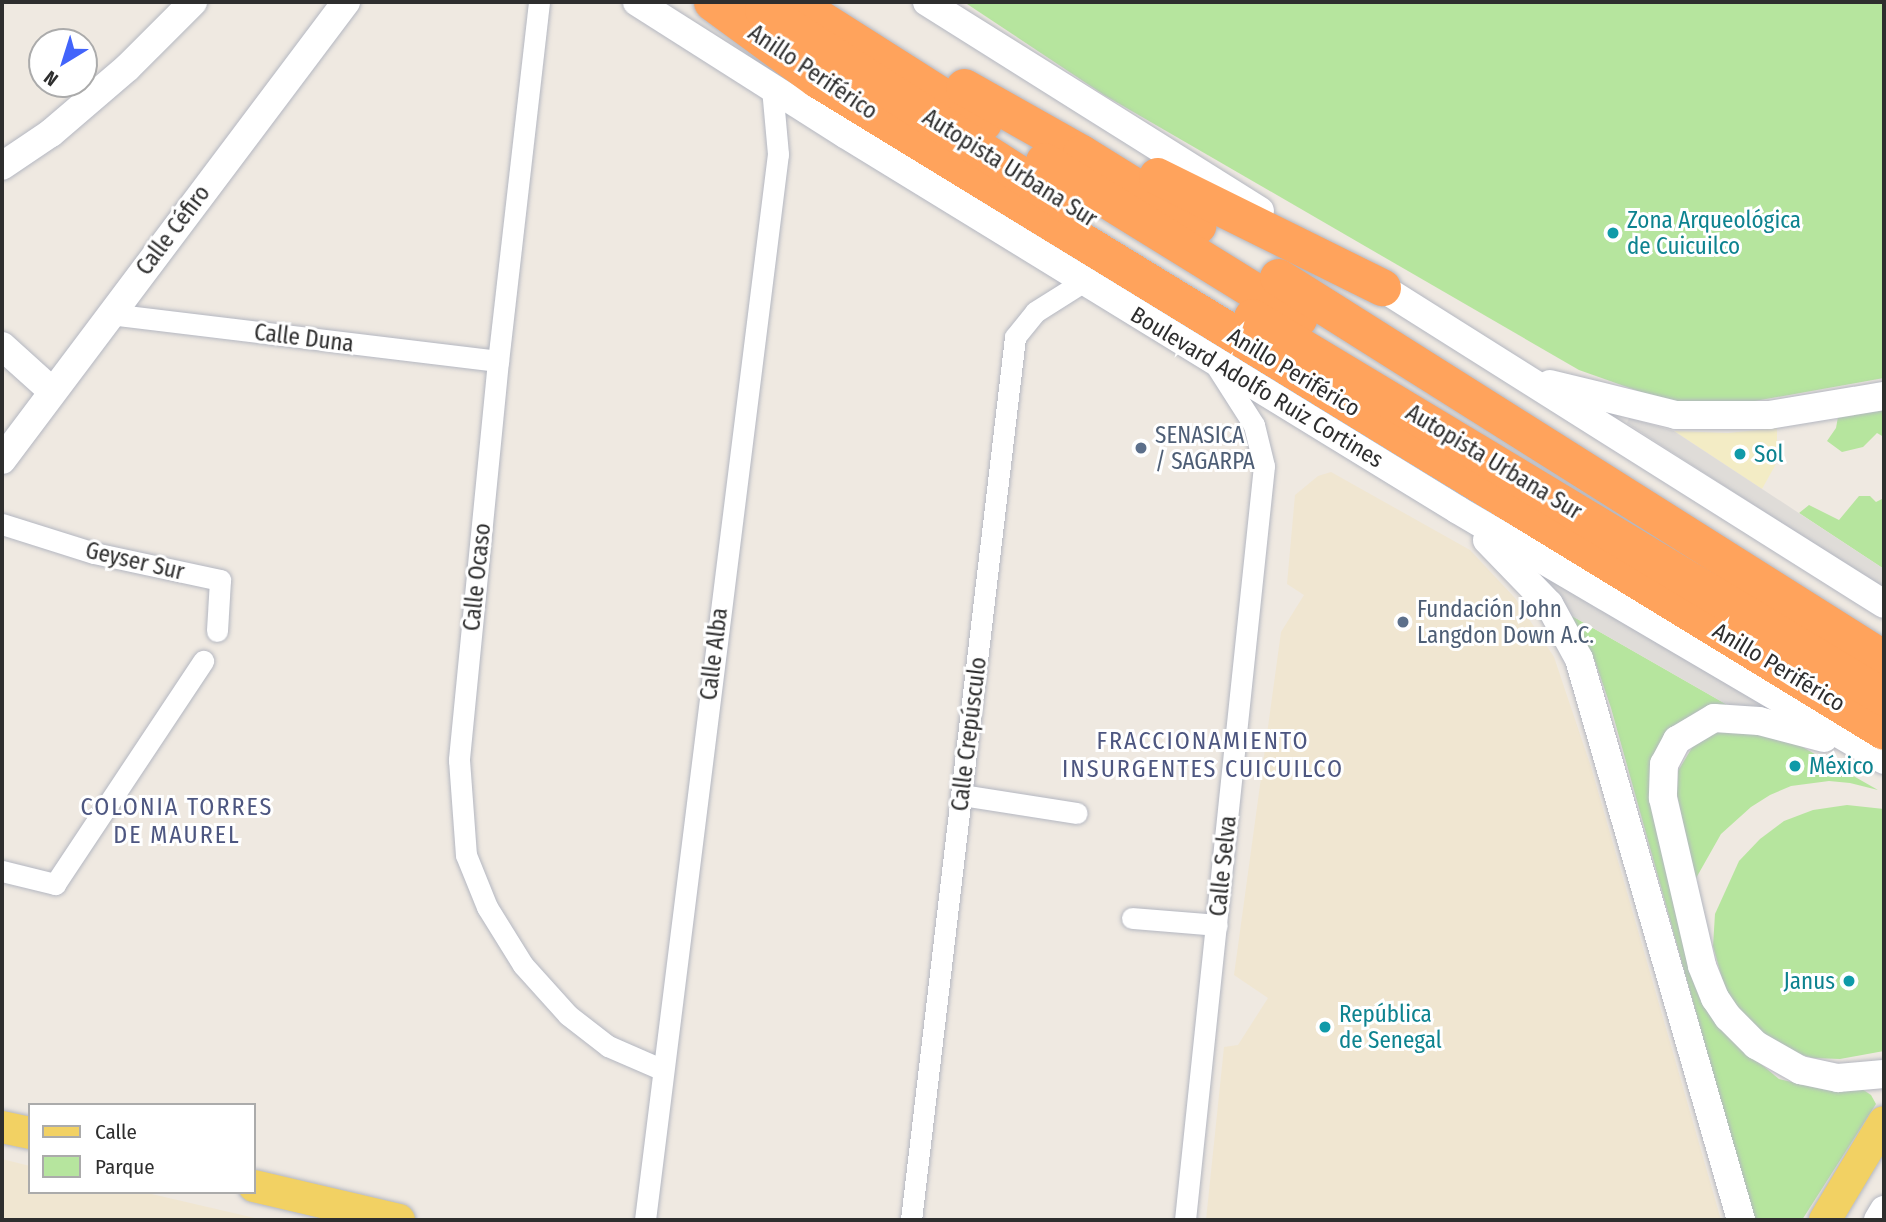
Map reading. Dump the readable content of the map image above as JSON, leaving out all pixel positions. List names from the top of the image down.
{
  "streets": {
    "highway": ["Anillo Periférico", "Autopista Urbana Sur"],
    "main road": ["Calle Céfiro", "Boulevard Adolfo Ruiz Cortines"],
    "street": [
      "Calle Duna",
      "Geyser Sur",
      "Calle Ocaso",
      "Calle Alba",
      "Calle Crepúsculo",
      "Calle Selva"
    ]
  },
  "crossings": [
    ["Anillo Periférico", "Boulevard Adolfo Ruiz Cortines"],
    ["Calle Céfiro", "Calle Duna"],
    ["Calle Duna", "Calle Ocaso"],
    ["Boulevard Adolfo Ruiz Cortines", "Calle Alba"],
    ["Boulevard Adolfo Ruiz Cortines", "Calle Crepúsculo"],
    ["Boulevard Adolfo Ruiz Cortines", "Calle Selva"],
    ["Calle Ocaso", "Calle Alba"]
  ],
  "districts": ["FRACCIONAMIENTO INSURGENTES CUICUILCO", "COLONIA TORRES DE MAUREL"],
  "places": [
    "Zona Arqueológica de Cuicuilco",
    "SENASICA / SAGARPA",
    "Sol",
    "Fundación John Langdon Down A.C.",
    "México",
    "Janus",
    "República de Senegal"
  ],
  "legend": ["Calle", "Parque"],
  "north": "bottom left"
}
